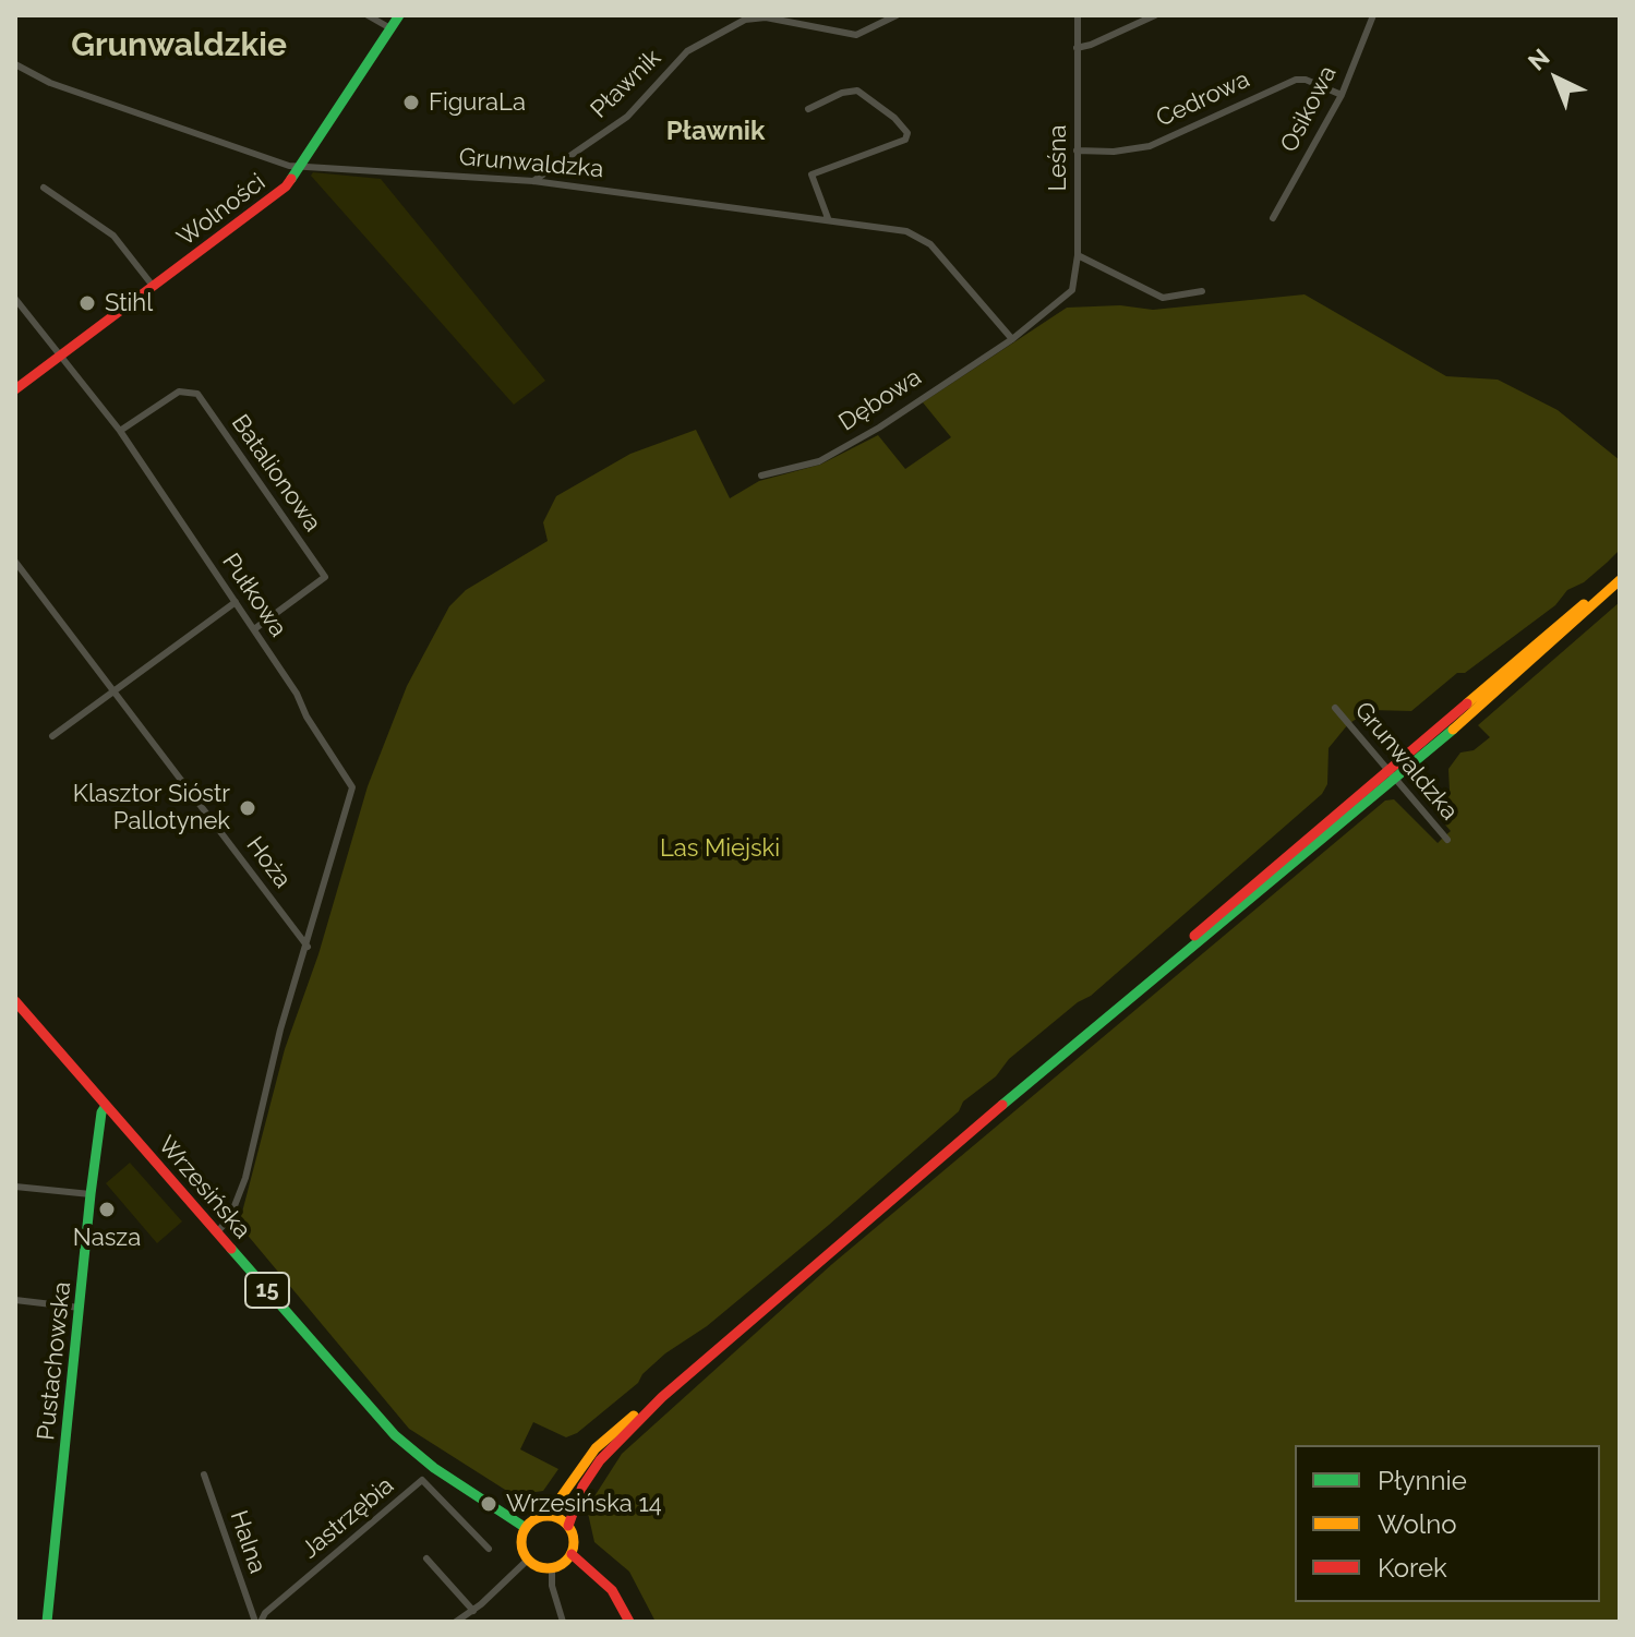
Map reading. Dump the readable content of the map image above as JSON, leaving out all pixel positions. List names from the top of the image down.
{
  "streets": {
    "main road": [
      "Wolności",
      "Wrzesińska",
      "15",
      "Pustachowska"
    ],
    "street": [
      "Pławnik",
      "Cedrowa",
      "Osikowa",
      "Leśna",
      "Grunwaldzka",
      "Dębowa",
      "Batalionowa",
      "Pułkowa",
      "Hoża",
      "Jastrzębia",
      "Halna"
    ]
  },
  "crossings": [
    ["Pławnik", "Grunwaldzka"],
    ["Cedrowa", "Osikowa"],
    ["Cedrowa", "Leśna"],
    ["Leśna", "Dębowa"],
    ["Grunwaldzka", "Wolności"],
    ["Grunwaldzka", "Dębowa"],
    ["Wolności", "Pułkowa"],
    ["Batalionowa", "Pułkowa"],
    ["Pułkowa", "Hoża"],
    ["Wrzesińska", "Pustachowska"],
    ["Jastrzębia", "Halna"]
  ],
  "districts": ["Grunwaldzkie", "Pławnik"],
  "parks": ["Las Miejski"],
  "places": [
    "FiguraLa",
    "Stihl",
    "Klasztor Sióstr Pallotynek",
    "Nasza",
    "Wrzesińska 14"
  ],
  "legend": ["Płynnie", "Wolno", "Korek"],
  "north": "top left"
}
